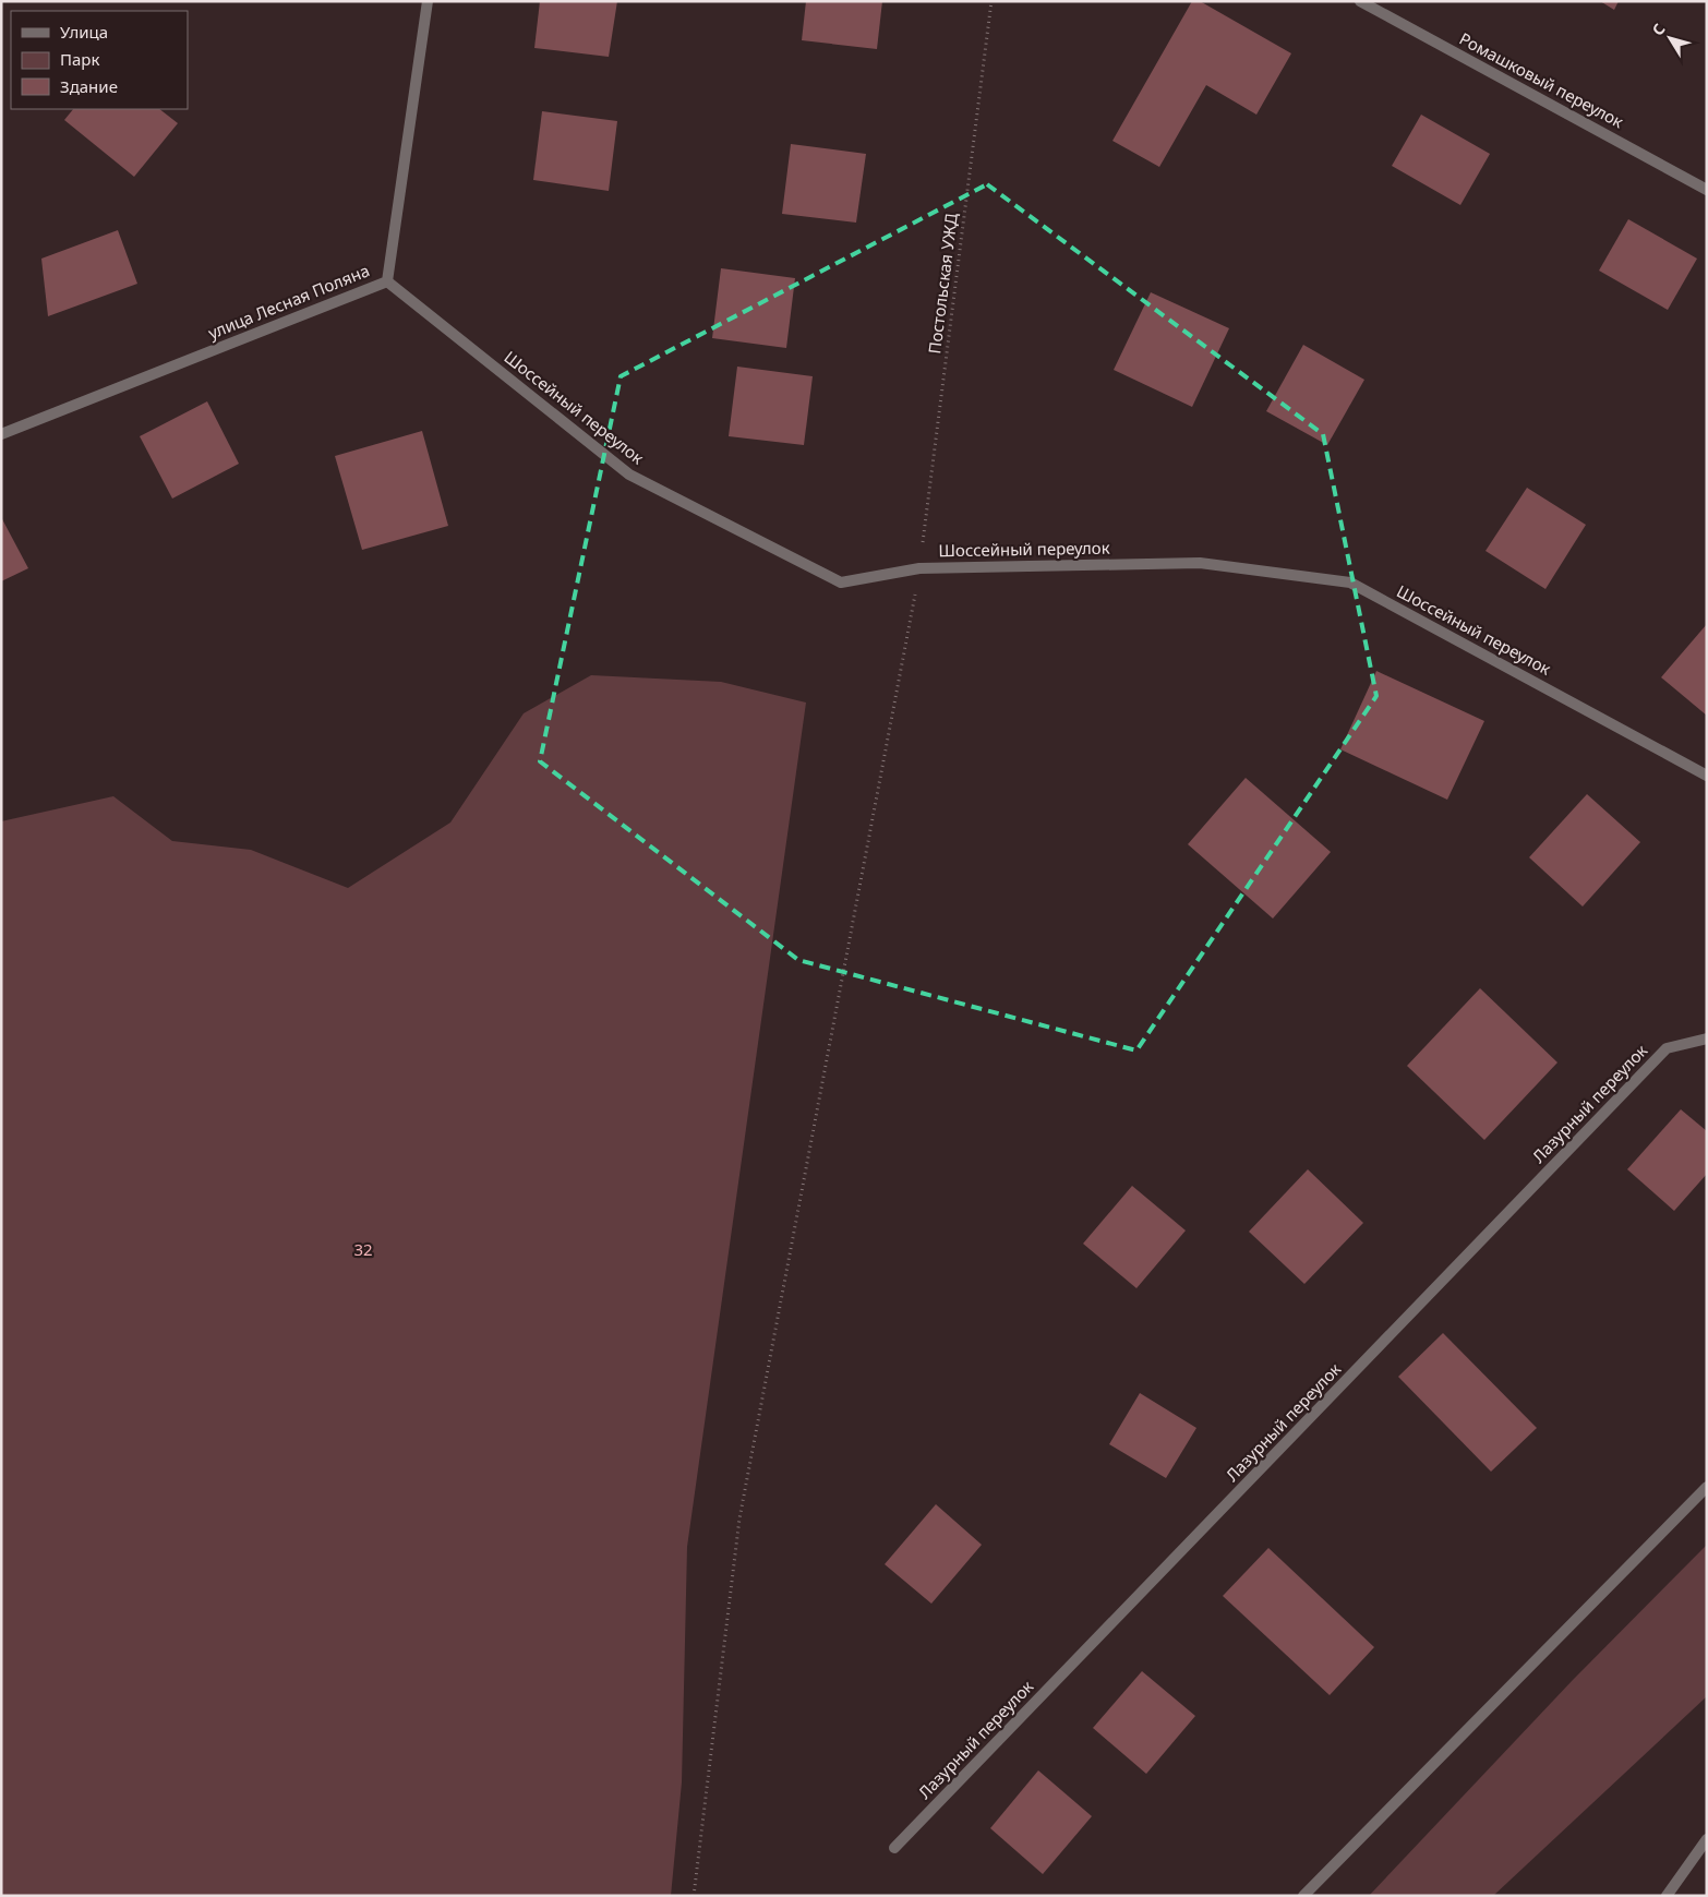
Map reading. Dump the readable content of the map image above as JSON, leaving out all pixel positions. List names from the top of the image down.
{
  "streets": {
    "street": [
      "Ромашковый переулок",
      "улица Лесная Поляна",
      "Шоссейный переулок",
      "Лазурный переулок"
    ],
    "path": ["Постольская УЖД"]
  },
  "crossings": [
    ["Постольская УЖД", "Шоссейный переулок"],
    ["улица Лесная Поляна", "Шоссейный переулок"]
  ],
  "parks": ["32"],
  "legend": ["Улица", "Парк", "Здание"],
  "north": "top left"
}
